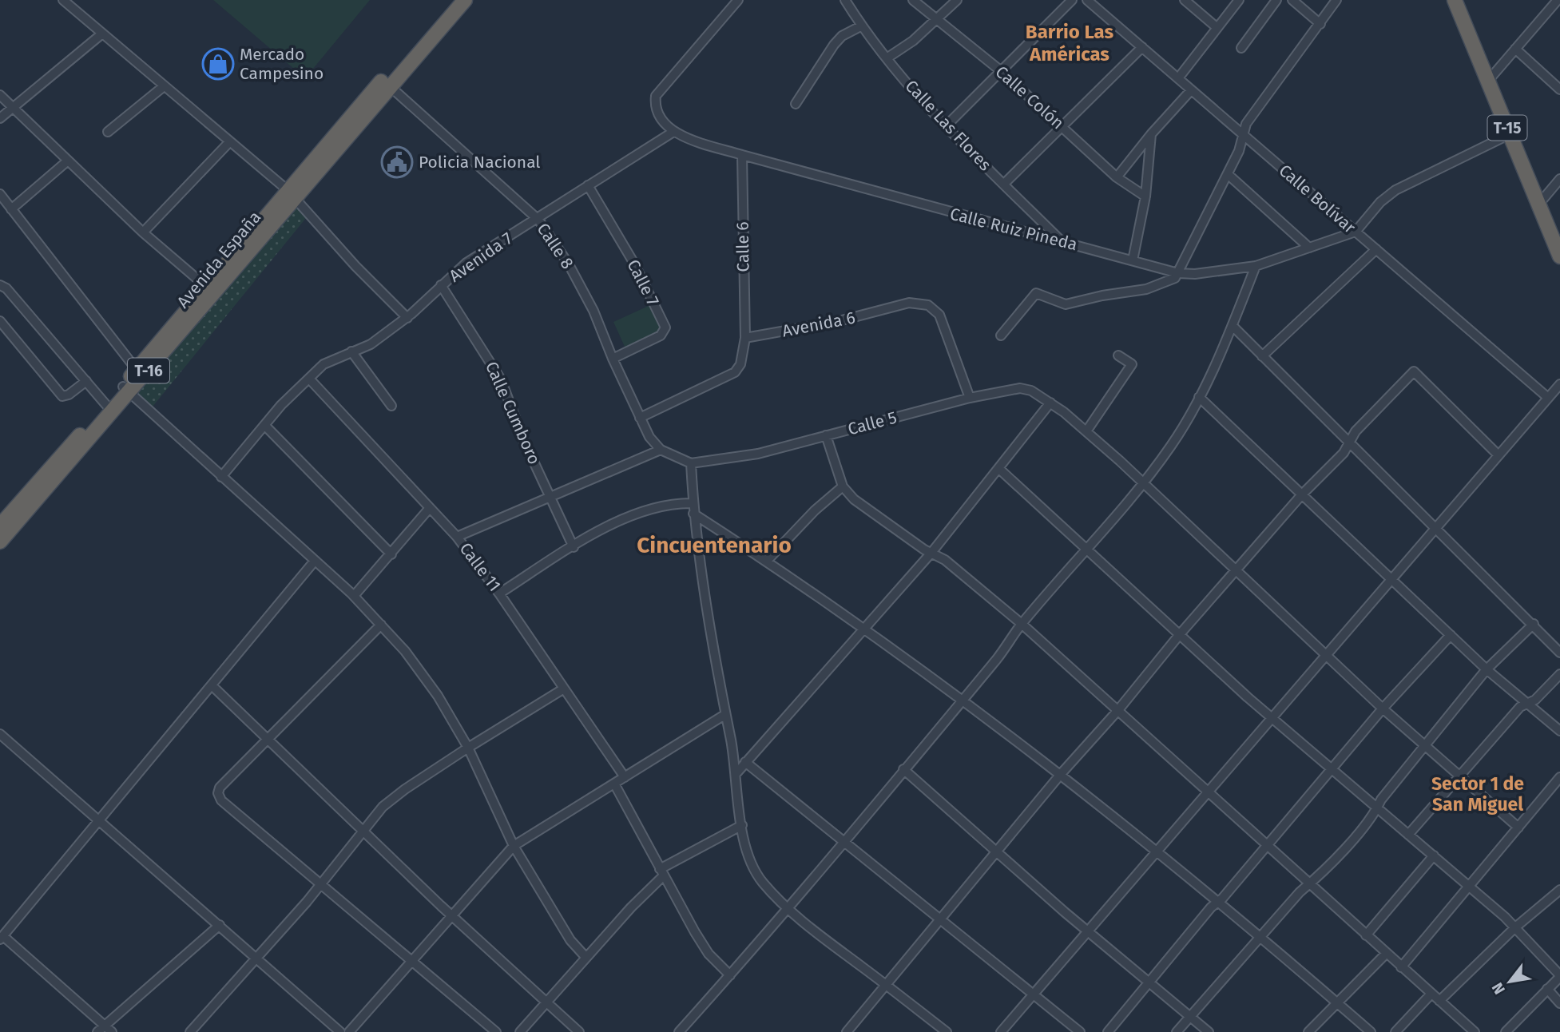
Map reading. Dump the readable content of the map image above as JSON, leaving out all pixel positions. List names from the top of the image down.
{
  "streets": {
    "highway": ["T-15", "Avenida España", "T-16"],
    "street": [
      "Calle Colón",
      "Calle Las Flores",
      "Calle Bolívar",
      "Calle Ruiz Pineda",
      "Calle 8",
      "Calle 6",
      "Avenida 7",
      "Calle 7",
      "Avenida 6",
      "Calle Cumboro",
      "Calle 5",
      "Calle 11"
    ]
  },
  "crossings": [
    ["Calle Las Flores", "Calle Ruiz Pineda"],
    ["Calle Bolívar", "Calle Ruiz Pineda"],
    ["Calle Ruiz Pineda", "Calle 6"],
    ["Calle Ruiz Pineda", "Avenida 7"],
    ["Calle 8", "Avenida 7"],
    ["Calle 8", "Avenida España"],
    ["Calle 8", "Calle 7"],
    ["Calle 6", "Avenida 6"],
    ["Avenida 7", "Calle 7"],
    ["Avenida 7", "Calle Cumboro"],
    ["Avenida 7", "Calle 11"],
    ["Avenida 6", "Calle 5"]
  ],
  "districts": ["Barrio Las Américas", "Cincuentenario", "Sector 1 de San Miguel"],
  "places": {
    "shop": ["Mercado Campesino"],
    "public building": ["Policia Nacional"]
  },
  "north": "bottom left"
}
